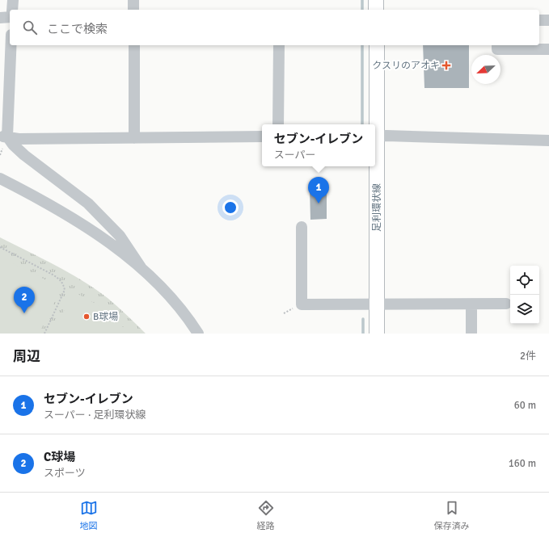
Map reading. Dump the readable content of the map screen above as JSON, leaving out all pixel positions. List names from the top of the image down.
{
  "streets": {
    "main road": ["足利環状線"]
  },
  "places": {
    "health": ["クスリのアオキ"],
    "other": ["B球場"]
  },
  "north": "bottom left",
  "page": {
    "search": "ここで検索",
    "popup": ["セブン-イレブン", "スーパー"],
    "pins": ["1", "2"],
    "heading": ["周辺", "2件"],
    "list": [
      {
        "mark": "1",
        "name": "セブン-イレブン",
        "note": "スーパー · 足利環状線",
        "value": "60 m"
      },
      {
        "mark": "2",
        "name": "C球場",
        "note": "スポーツ",
        "value": "160 m"
      }
    ],
    "nav": ["地図", "経路", "保存済み"]
  }
}
